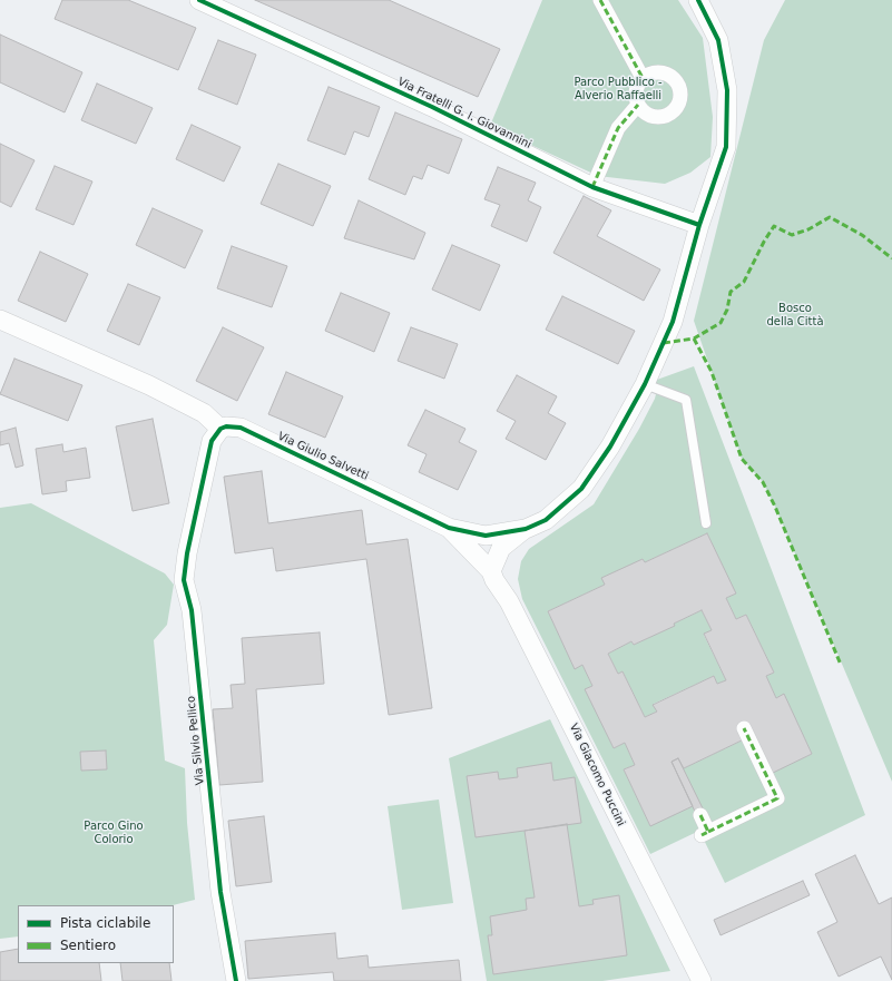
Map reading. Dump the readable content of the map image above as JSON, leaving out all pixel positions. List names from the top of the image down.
{
  "streets": {
    "street": [
      "Via Fratelli G. I. Giovannini",
      "Via Giulio Salvetti",
      "Via Silvio Pellico",
      "Via Giacomo Puccini"
    ]
  },
  "crossings": [
    ["Via Giulio Salvetti", "Via Silvio Pellico"],
    ["Via Giulio Salvetti", "Via Giacomo Puccini"]
  ],
  "parks": ["Parco Pubblico - Alverio Raffaelli", "Bosco della Città", "Parco Gino Colorio"],
  "legend": ["Pista ciclabile", "Sentiero"]
}
